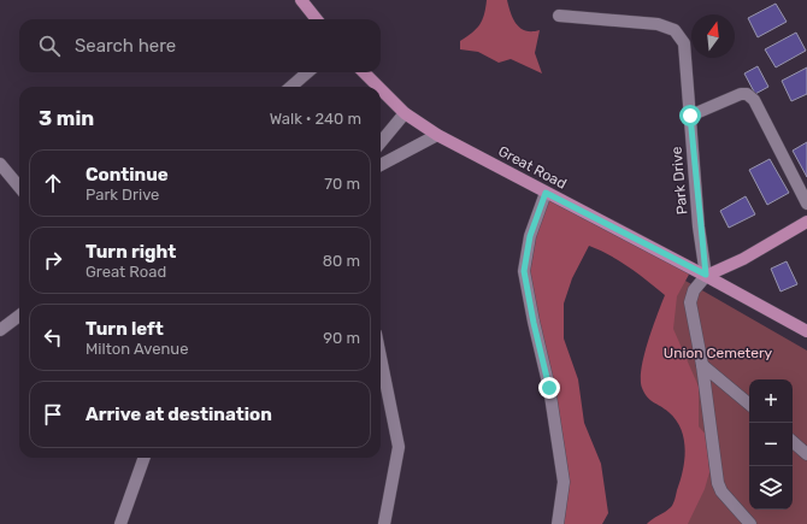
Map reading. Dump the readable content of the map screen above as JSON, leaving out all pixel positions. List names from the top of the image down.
{
  "streets": {
    "main road": ["Great Road"],
    "street": ["Park Drive"]
  },
  "crossings": [
    ["Great Road", "Park Drive"]
  ],
  "parks": ["Union Cemetery"],
  "north": "top",
  "page": {
    "search": "Search here",
    "heading": ["3 min", "Walk · 240 m"],
    "list": [
      ["Continue", "Park Drive", "70 m"],
      ["Turn right", "Great Road", "80 m"],
      ["Turn left", "Milton Avenue", "90 m"],
      "Arrive at destination"
    ],
    "map_buttons": ["+", "−"]
  }
}
